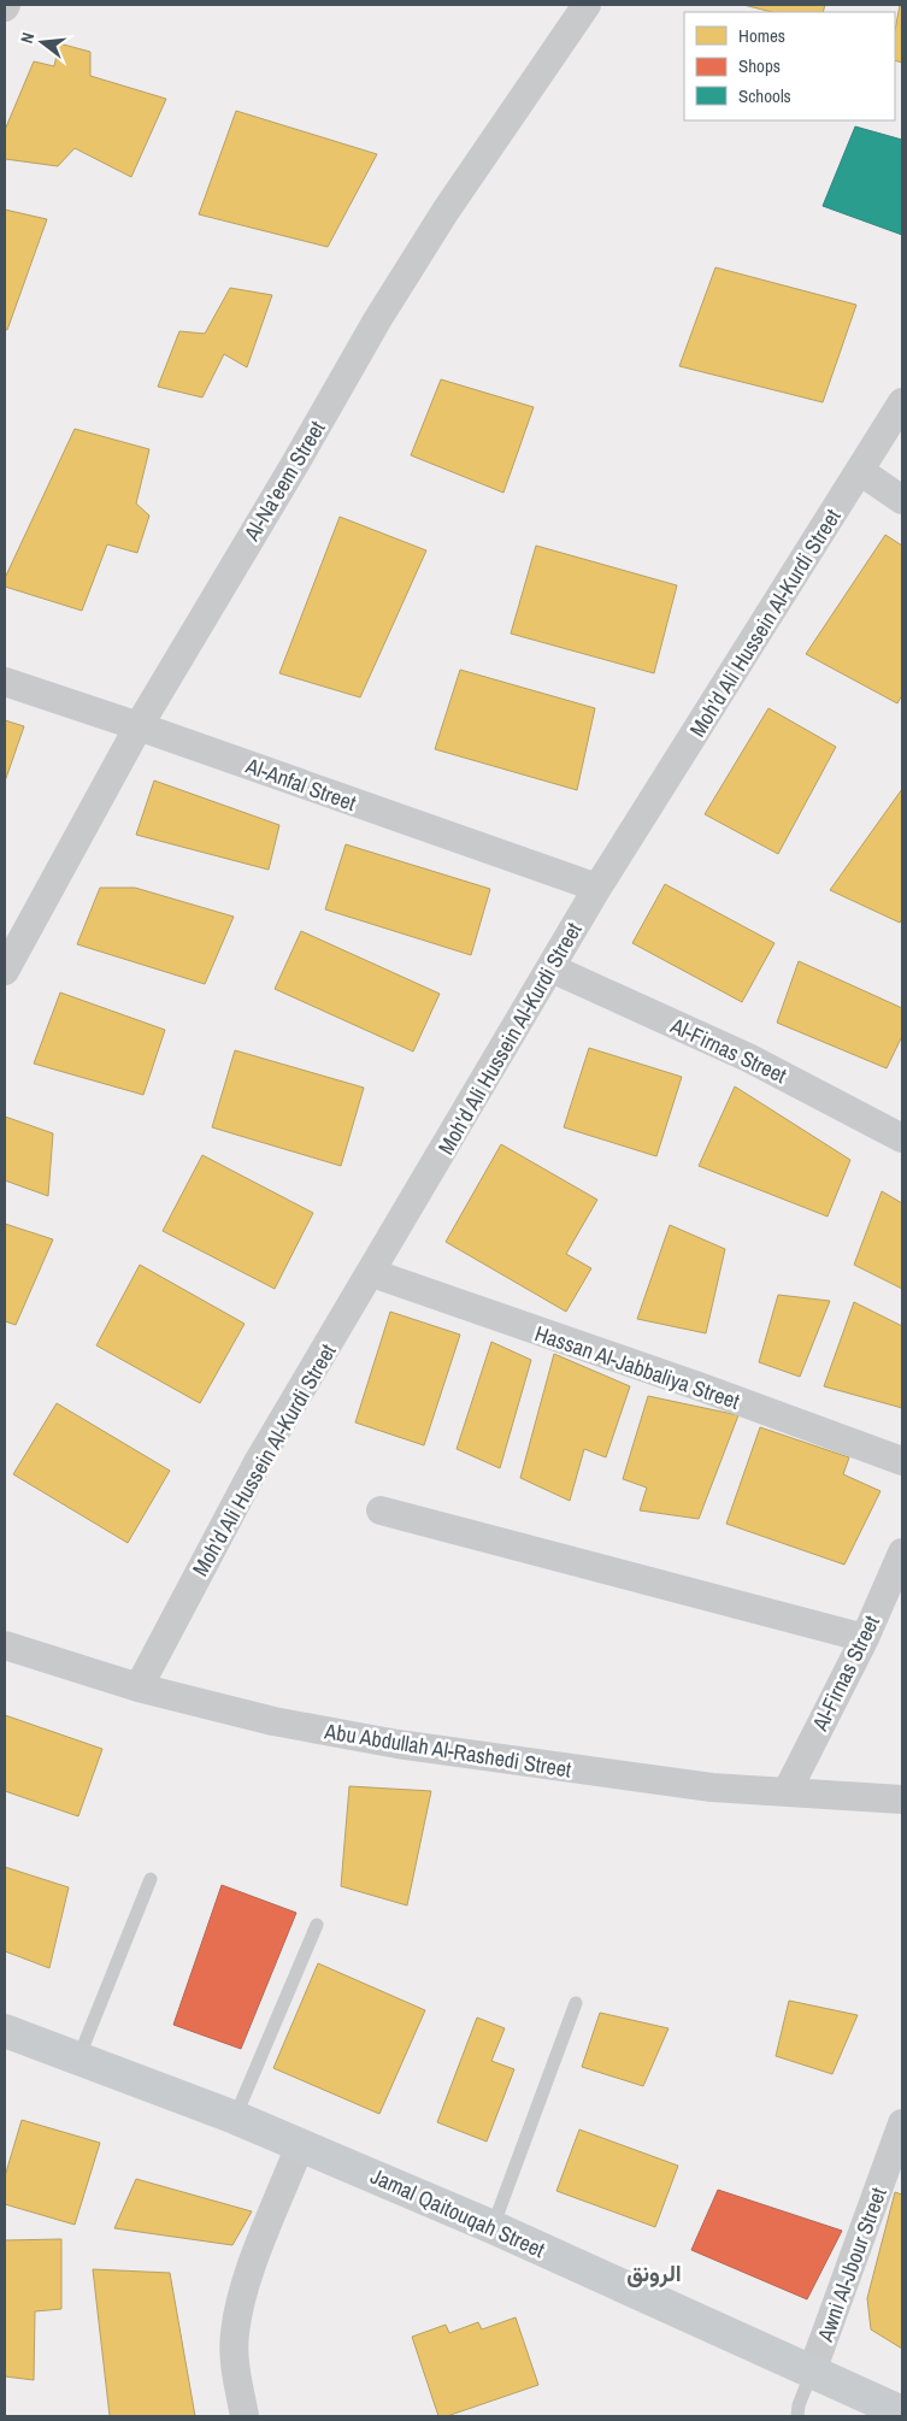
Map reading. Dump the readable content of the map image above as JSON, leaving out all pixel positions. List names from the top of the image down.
{
  "streets": {
    "street": [
      "Al-Na'eem Street",
      "Moh'd Ali Hussein Al-Kurdi Street",
      "Al-Anfal Street",
      "Al-Firnas Street",
      "Hassan Al-Jabbaliya Street",
      "Abu Abdullah Al-Rashedi Street",
      "Jamal Qaitouqah Street",
      "Awni Al-Jbour Street"
    ]
  },
  "crossings": [
    ["Al-Na'eem Street", "Al-Anfal Street"],
    ["Moh'd Ali Hussein Al-Kurdi Street", "Al-Anfal Street"],
    ["Moh'd Ali Hussein Al-Kurdi Street", "Al-Firnas Street"],
    ["Moh'd Ali Hussein Al-Kurdi Street", "Hassan Al-Jabbaliya Street"],
    ["Moh'd Ali Hussein Al-Kurdi Street", "Abu Abdullah Al-Rashedi Street"],
    ["Al-Firnas Street", "Abu Abdullah Al-Rashedi Street"],
    ["Jamal Qaitouqah Street", "Awni Al-Jbour Street"]
  ],
  "districts": ["الرونق"],
  "legend": ["Homes", "Shops", "Schools"],
  "north": "left"
}
